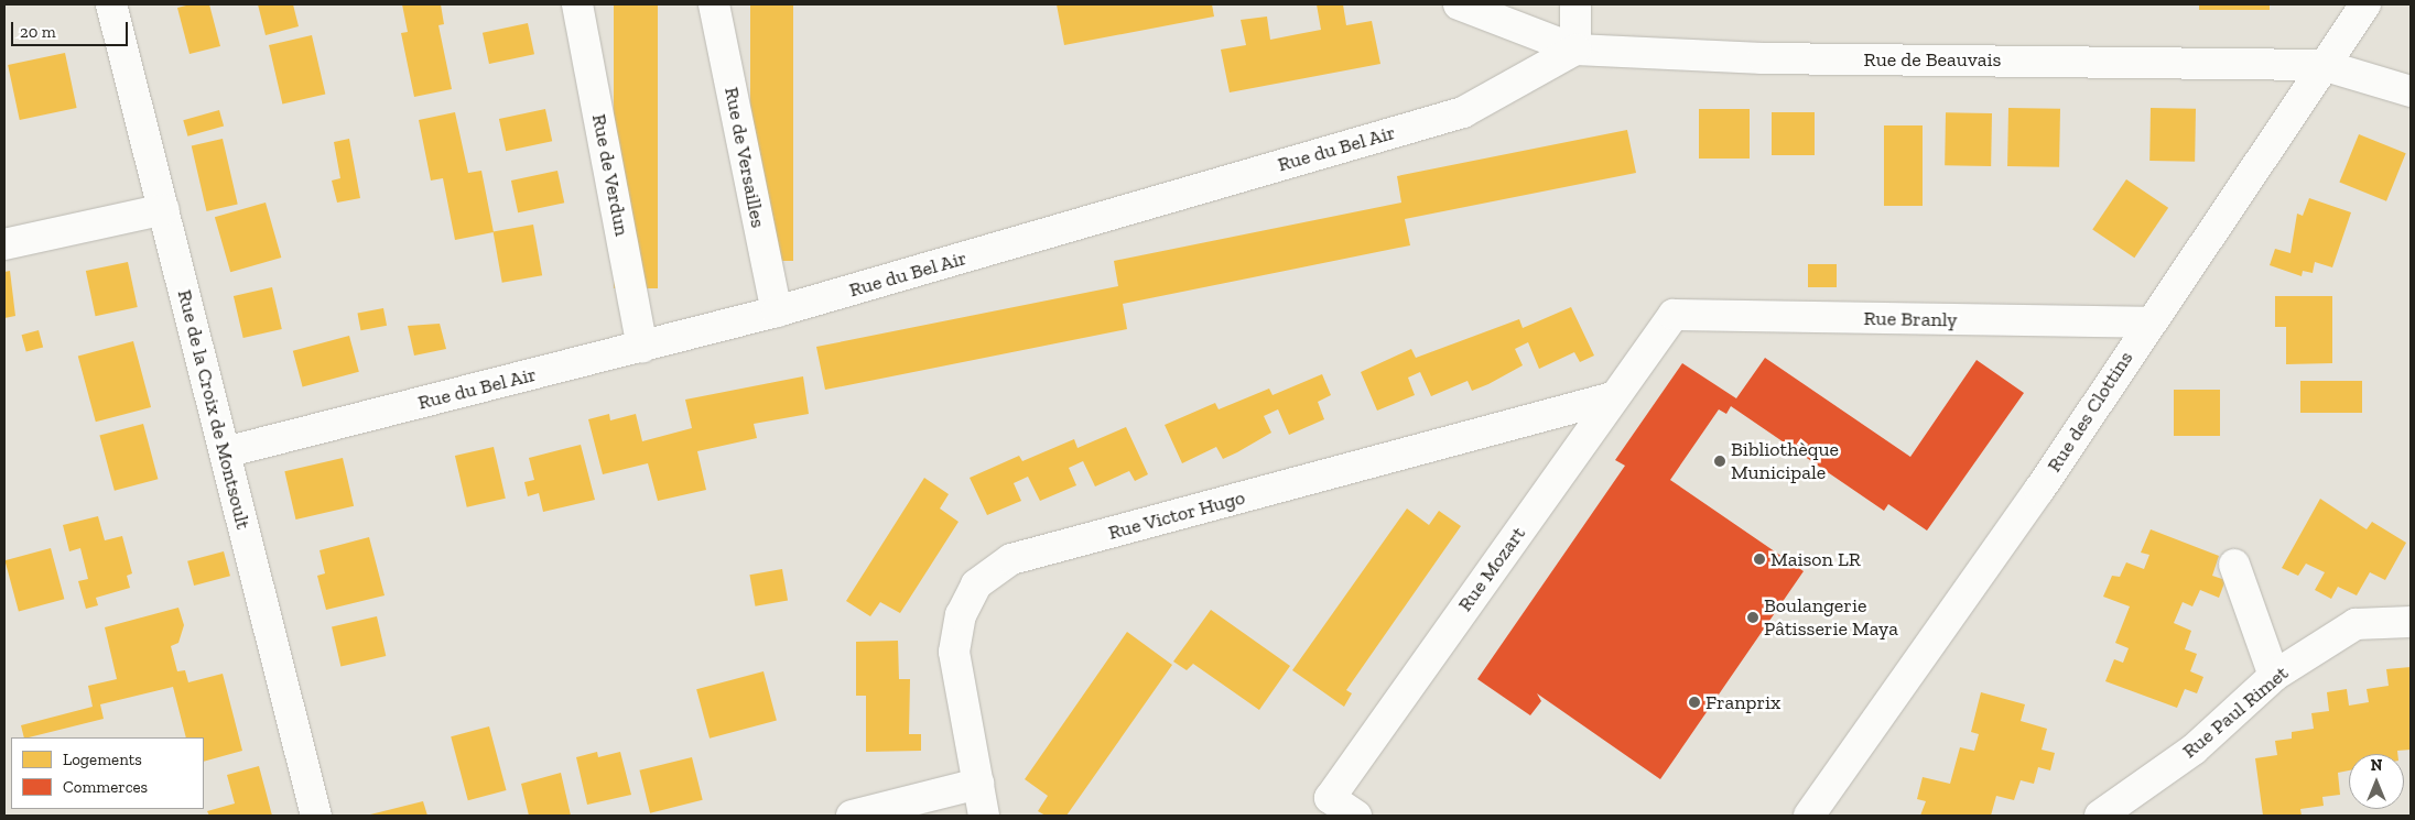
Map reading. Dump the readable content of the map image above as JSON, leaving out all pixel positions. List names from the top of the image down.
{
  "streets": {
    "street": [
      "Rue de Beauvais",
      "Rue du Bel Air",
      "Rue de Versailles",
      "Rue de Verdun",
      "Rue Branly",
      "Rue de la Croix de Montsoult",
      "Rue des Clottins",
      "Rue Victor Hugo",
      "Rue Mozart",
      "Rue Paul Rimet"
    ]
  },
  "crossings": [
    ["Rue de Beauvais", "Rue du Bel Air"],
    ["Rue de Beauvais", "Rue des Clottins"],
    ["Rue du Bel Air", "Rue de Versailles"],
    ["Rue du Bel Air", "Rue de Verdun"],
    ["Rue du Bel Air", "Rue de la Croix de Montsoult"],
    ["Rue Branly", "Rue des Clottins"],
    ["Rue Branly", "Rue Mozart"],
    ["Rue Victor Hugo", "Rue Mozart"]
  ],
  "places": [
    "Bibliothèque Municipale",
    "Maison LR",
    "Boulangerie Pâtisserie Maya",
    "Franprix"
  ],
  "legend": ["Logements", "Commerces"],
  "scale_bar": "20 m",
  "north": "top"
}
